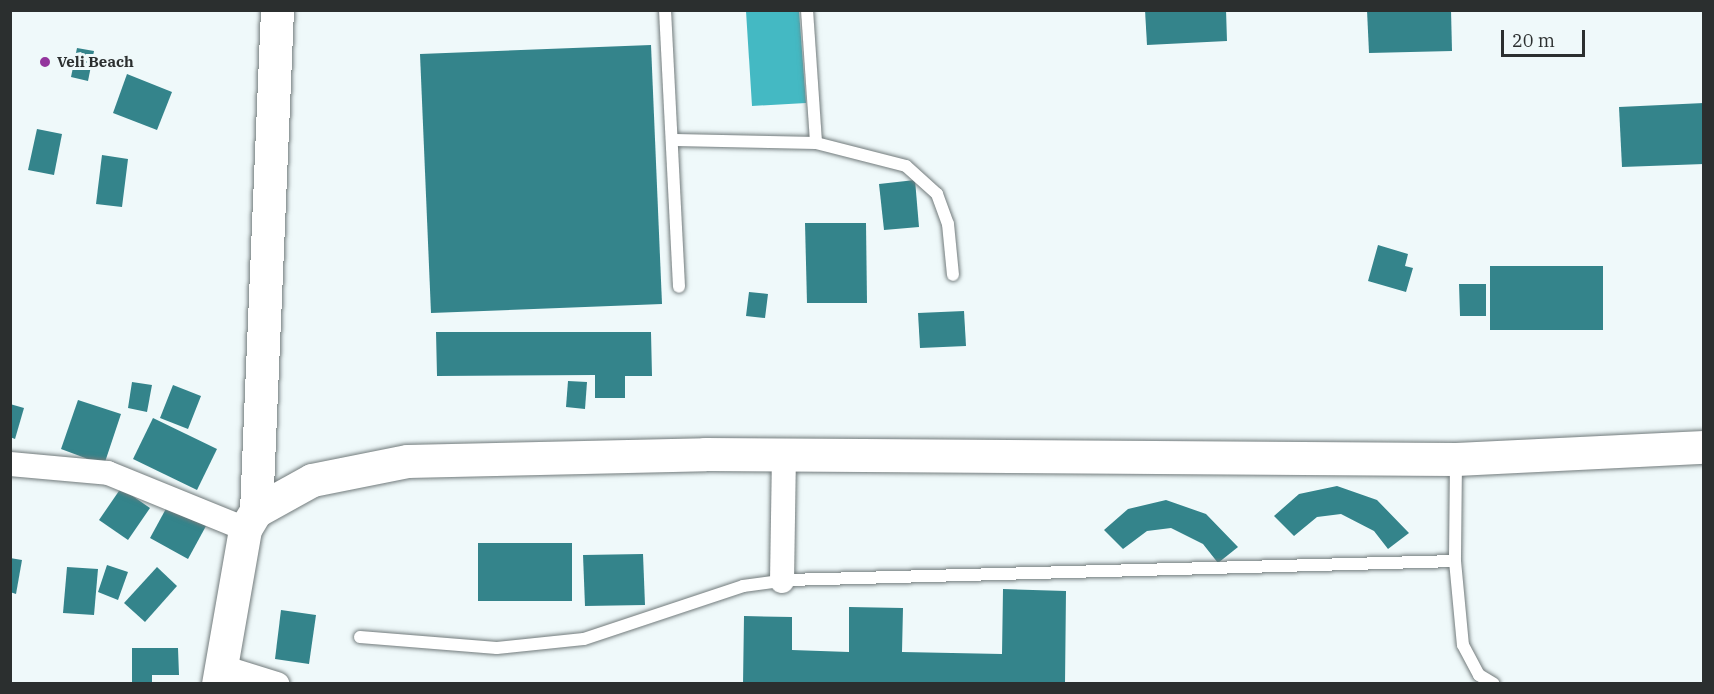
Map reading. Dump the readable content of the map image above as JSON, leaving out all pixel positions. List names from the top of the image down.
{
  "places": ["Veli Beach"],
  "scale_bar": "20 m"
}
